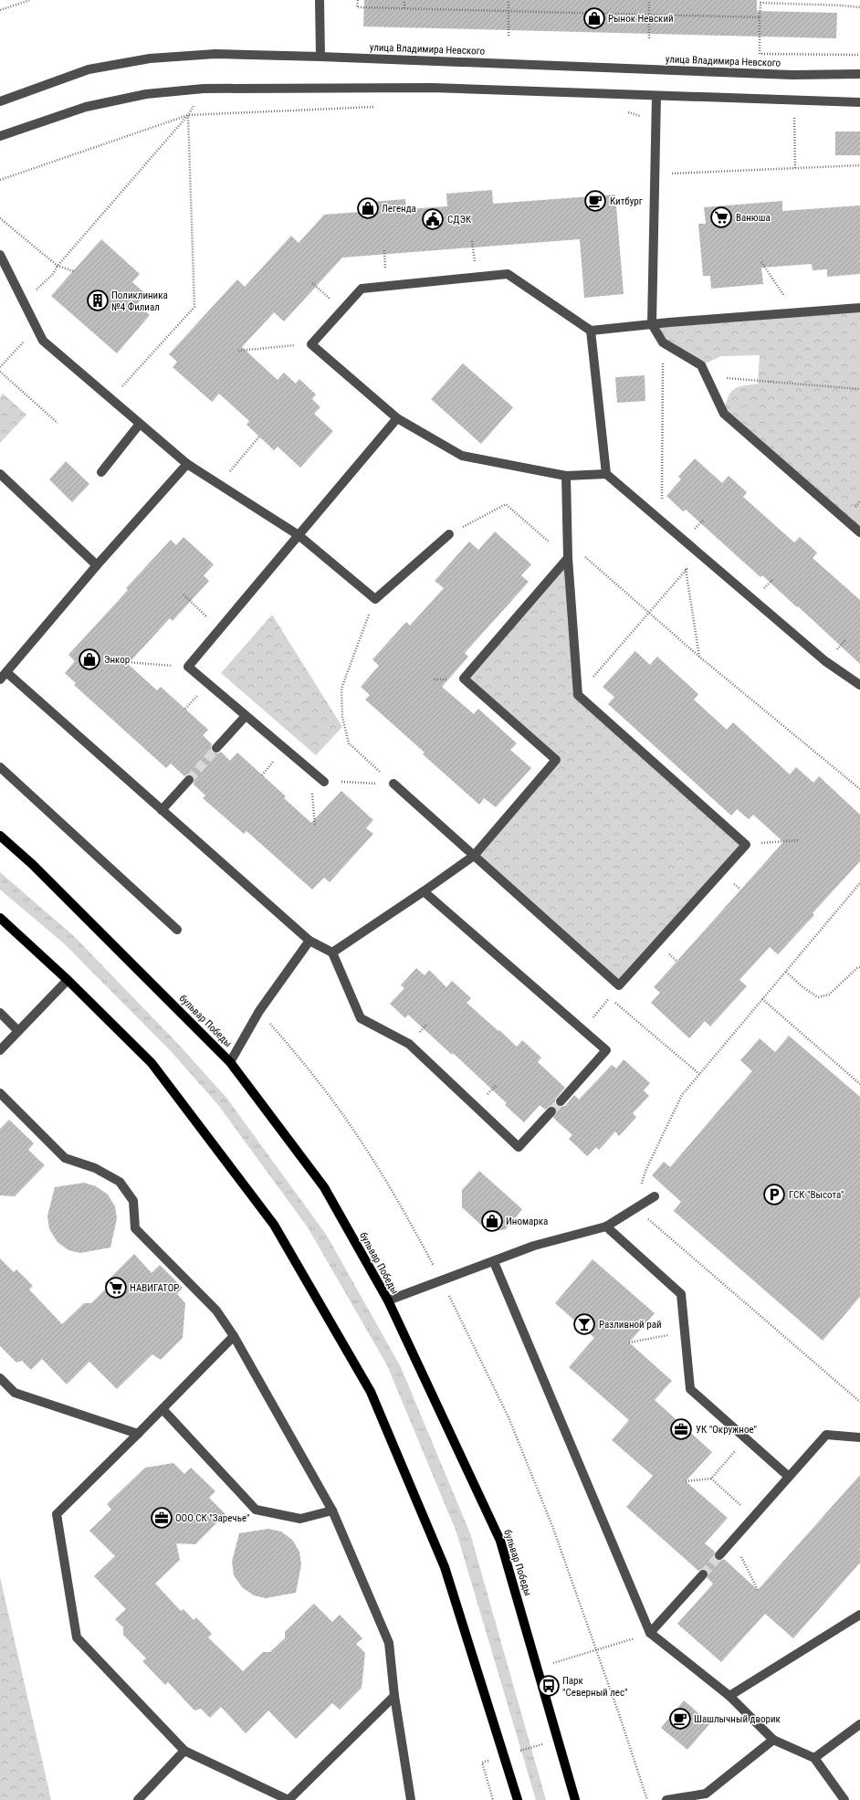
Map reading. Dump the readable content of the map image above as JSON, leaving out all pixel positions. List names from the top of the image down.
{
  "streets": {
    "main road": ["бульвар Победы"],
    "street": ["улица Владимира Невского"]
  },
  "places": {
    "shop": [
      "Рынок Невский",
      "Легенда",
      "Энкор",
      "Иномарка"
    ],
    "cafe": ["Китбург", "Шашлычный дворик"],
    "supermarket": ["Ванюша", "НАВИГАТОР"],
    "public building": ["СДЭК"],
    "building": ["Поликлиника №4 Филиал"],
    "parking": ["ГСК \"Высота\""],
    "bar": ["Разливной рай"],
    "office": ["УК \"Окружное\"", "ООО СК \"Заречье\""],
    "bus stop": ["Парк \"Северный лес\""]
  }
}
